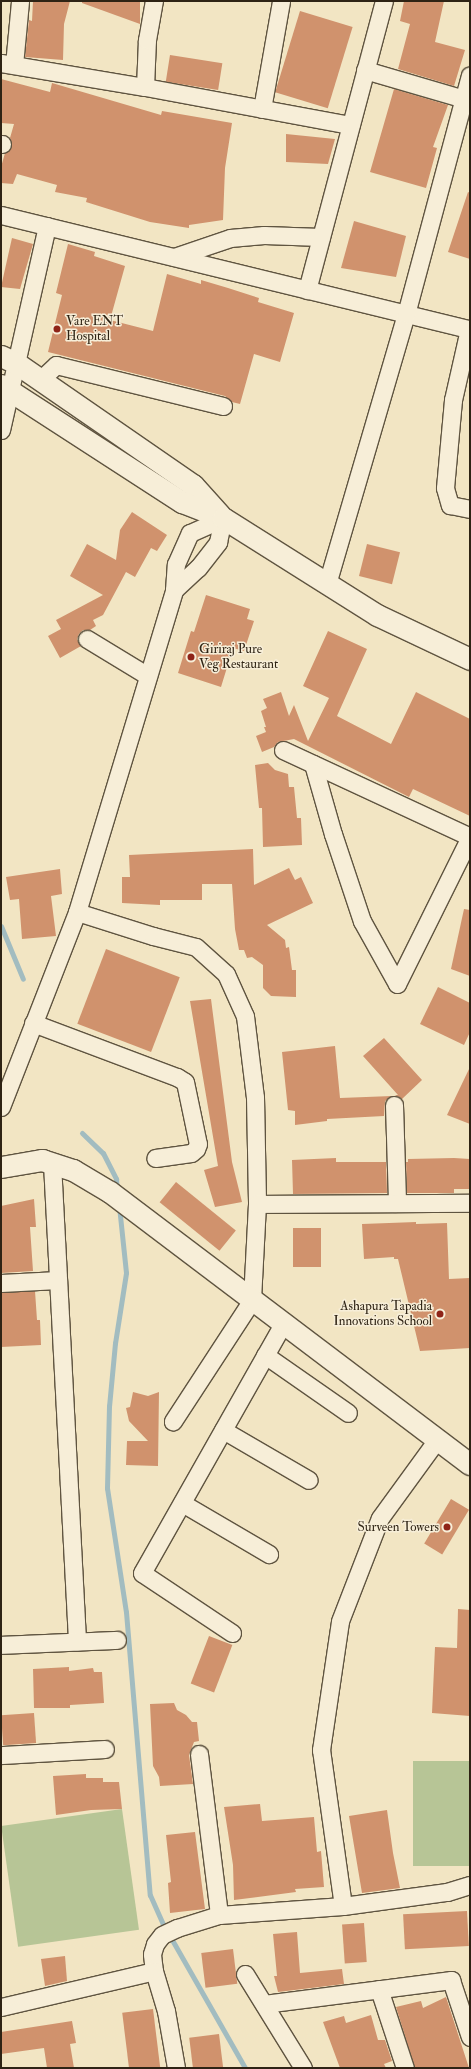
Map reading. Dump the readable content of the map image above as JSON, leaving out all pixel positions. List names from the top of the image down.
{
  "places": [
    "Vare ENT Hospital",
    "Giriraj Pure Veg Restaurant",
    "Ashapura Tapadia Innovations School",
    "Surveen Towers"
  ]
}
